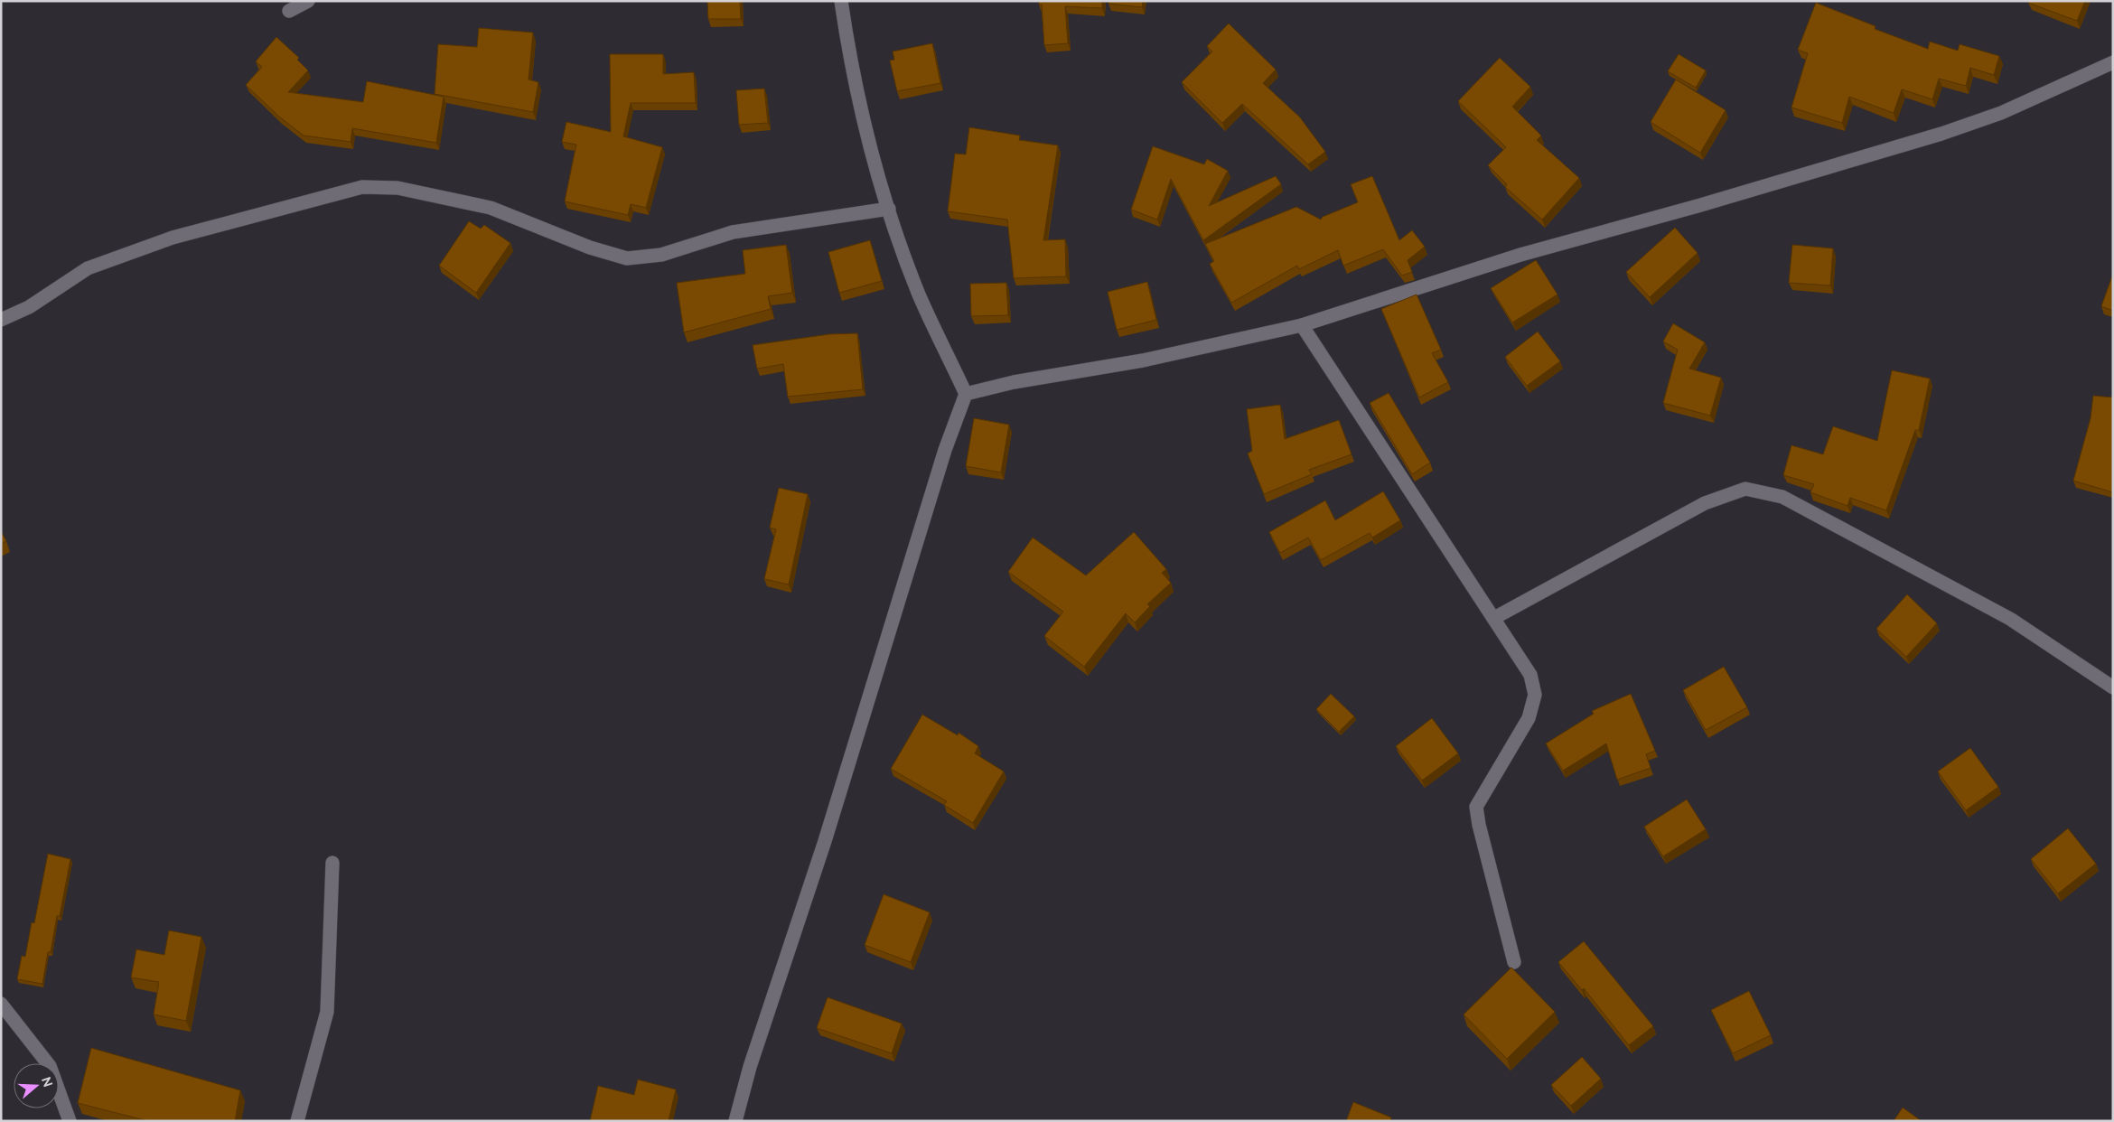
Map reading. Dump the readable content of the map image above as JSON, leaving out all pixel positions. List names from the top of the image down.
{
  "north": "right"
}
